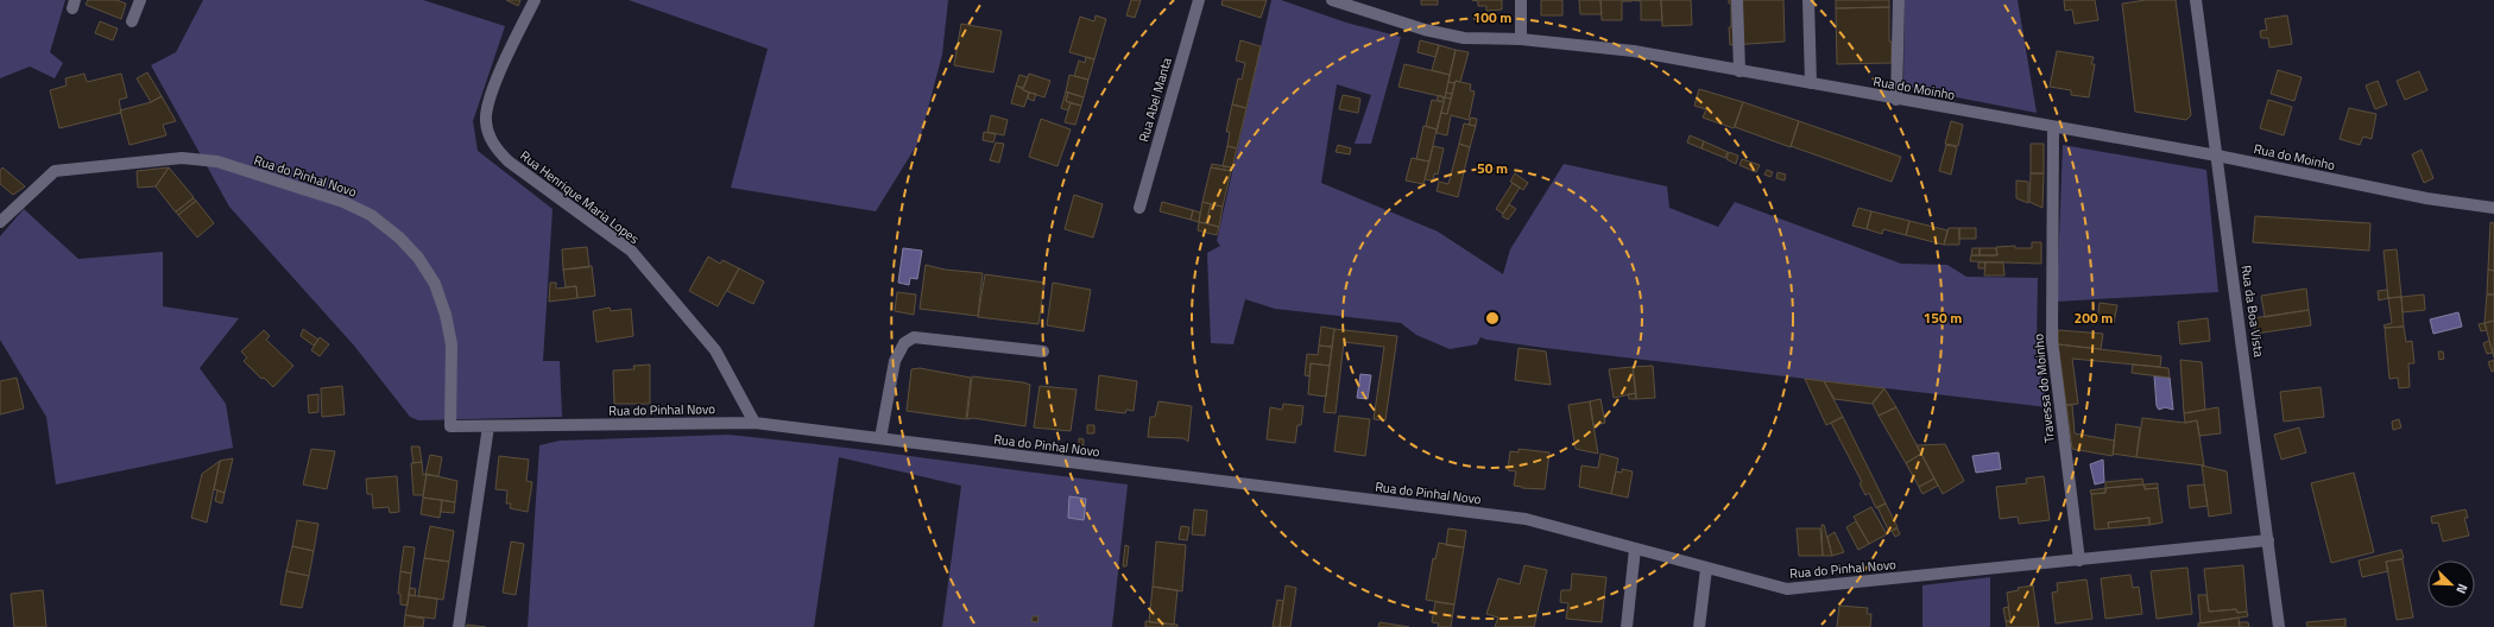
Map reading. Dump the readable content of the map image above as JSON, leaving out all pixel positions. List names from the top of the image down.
{
  "streets": {
    "street": [
      "Rua do Moinho",
      "Rua Abel Manta",
      "Rua do Pinhal Novo",
      "Rua Henrique Maria Lopes",
      "Rua da Boa Vista",
      "Travessa do Moinho"
    ]
  },
  "crossings": [
    ["Rua do Moinho", "Rua da Boa Vista"],
    ["Rua do Moinho", "Travessa do Moinho"],
    ["Rua do Pinhal Novo", "Rua Henrique Maria Lopes"],
    ["Rua do Pinhal Novo", "Rua da Boa Vista"],
    ["Rua do Pinhal Novo", "Travessa do Moinho"]
  ],
  "north": "bottom right",
  "rings": [
    "100 m",
    "50 m",
    "150 m",
    "200 m"
  ]
}
